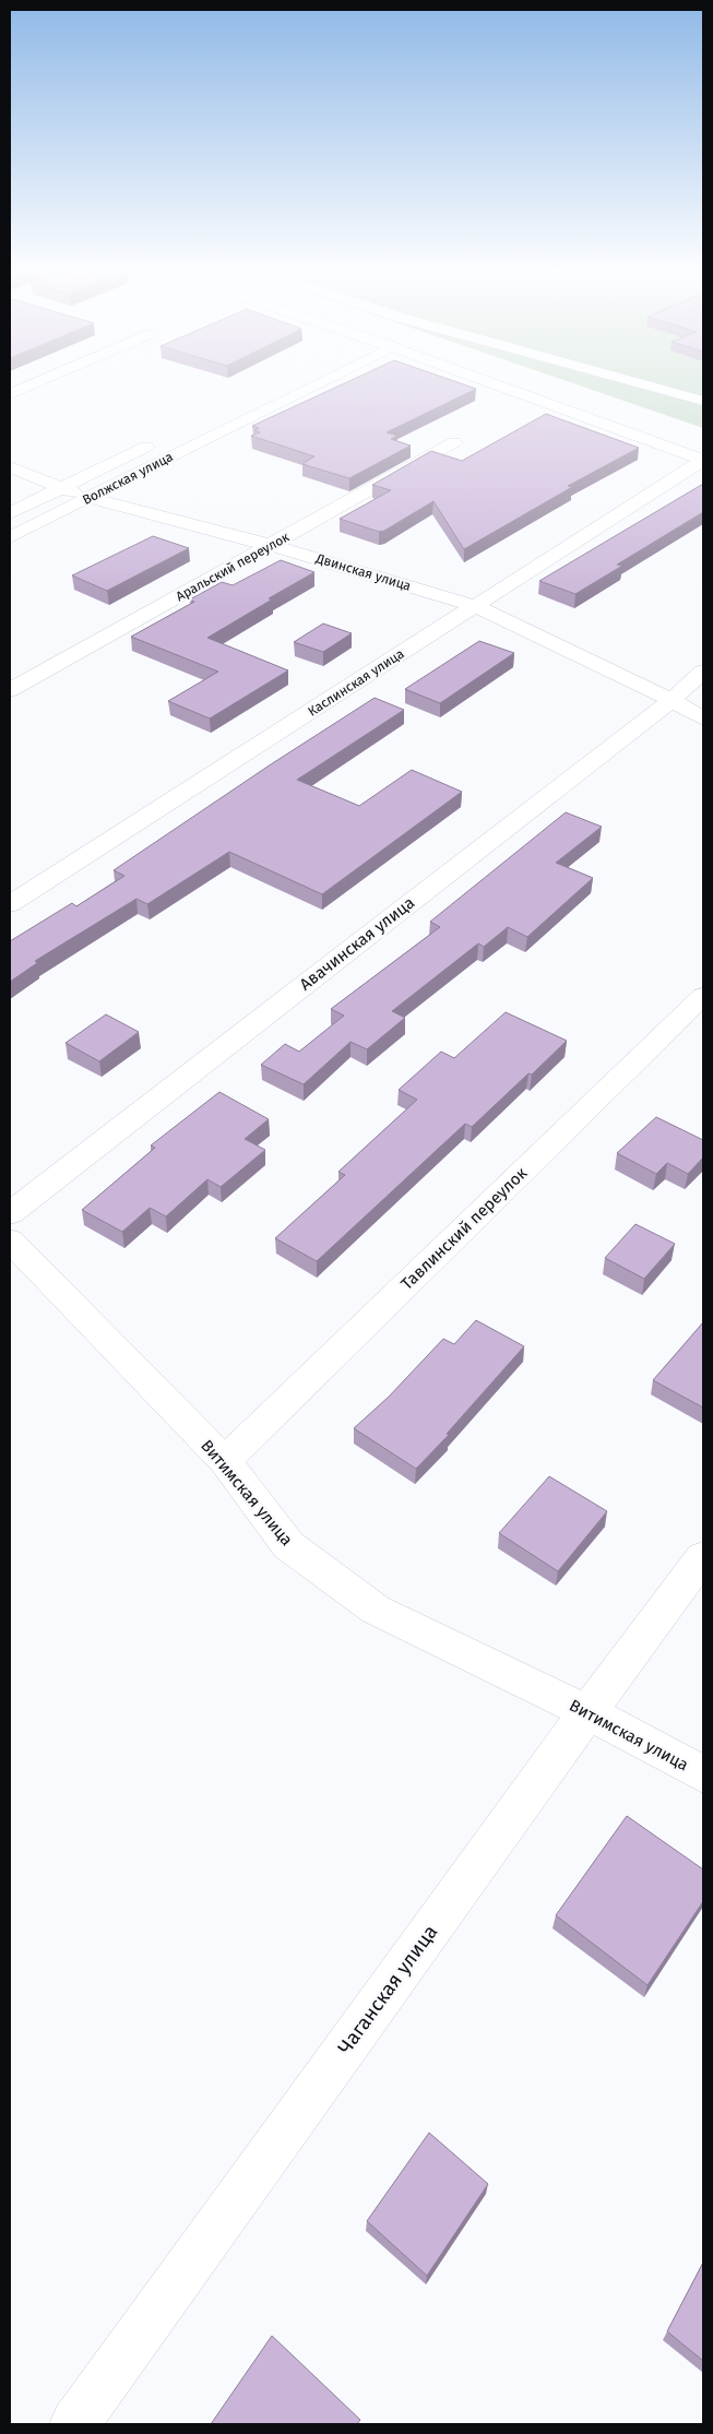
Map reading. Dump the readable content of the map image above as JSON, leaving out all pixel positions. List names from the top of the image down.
{
  "streets": {
    "street": [
      "Волжская улица",
      "Аральский переулок",
      "Двинская улица",
      "Каслинская улица",
      "Авачинская улица",
      "Тавлинский переулок",
      "Витимская улица",
      "Чаганская улица"
    ]
  },
  "crossings": [
    ["Волжская улица", "Двинская улица"],
    ["Аральский переулок", "Двинская улица"],
    ["Двинская улица", "Каслинская улица"],
    ["Двинская улица", "Авачинская улица"],
    ["Тавлинский переулок", "Витимская улица"],
    ["Витимская улица", "Чаганская улица"]
  ]
}
